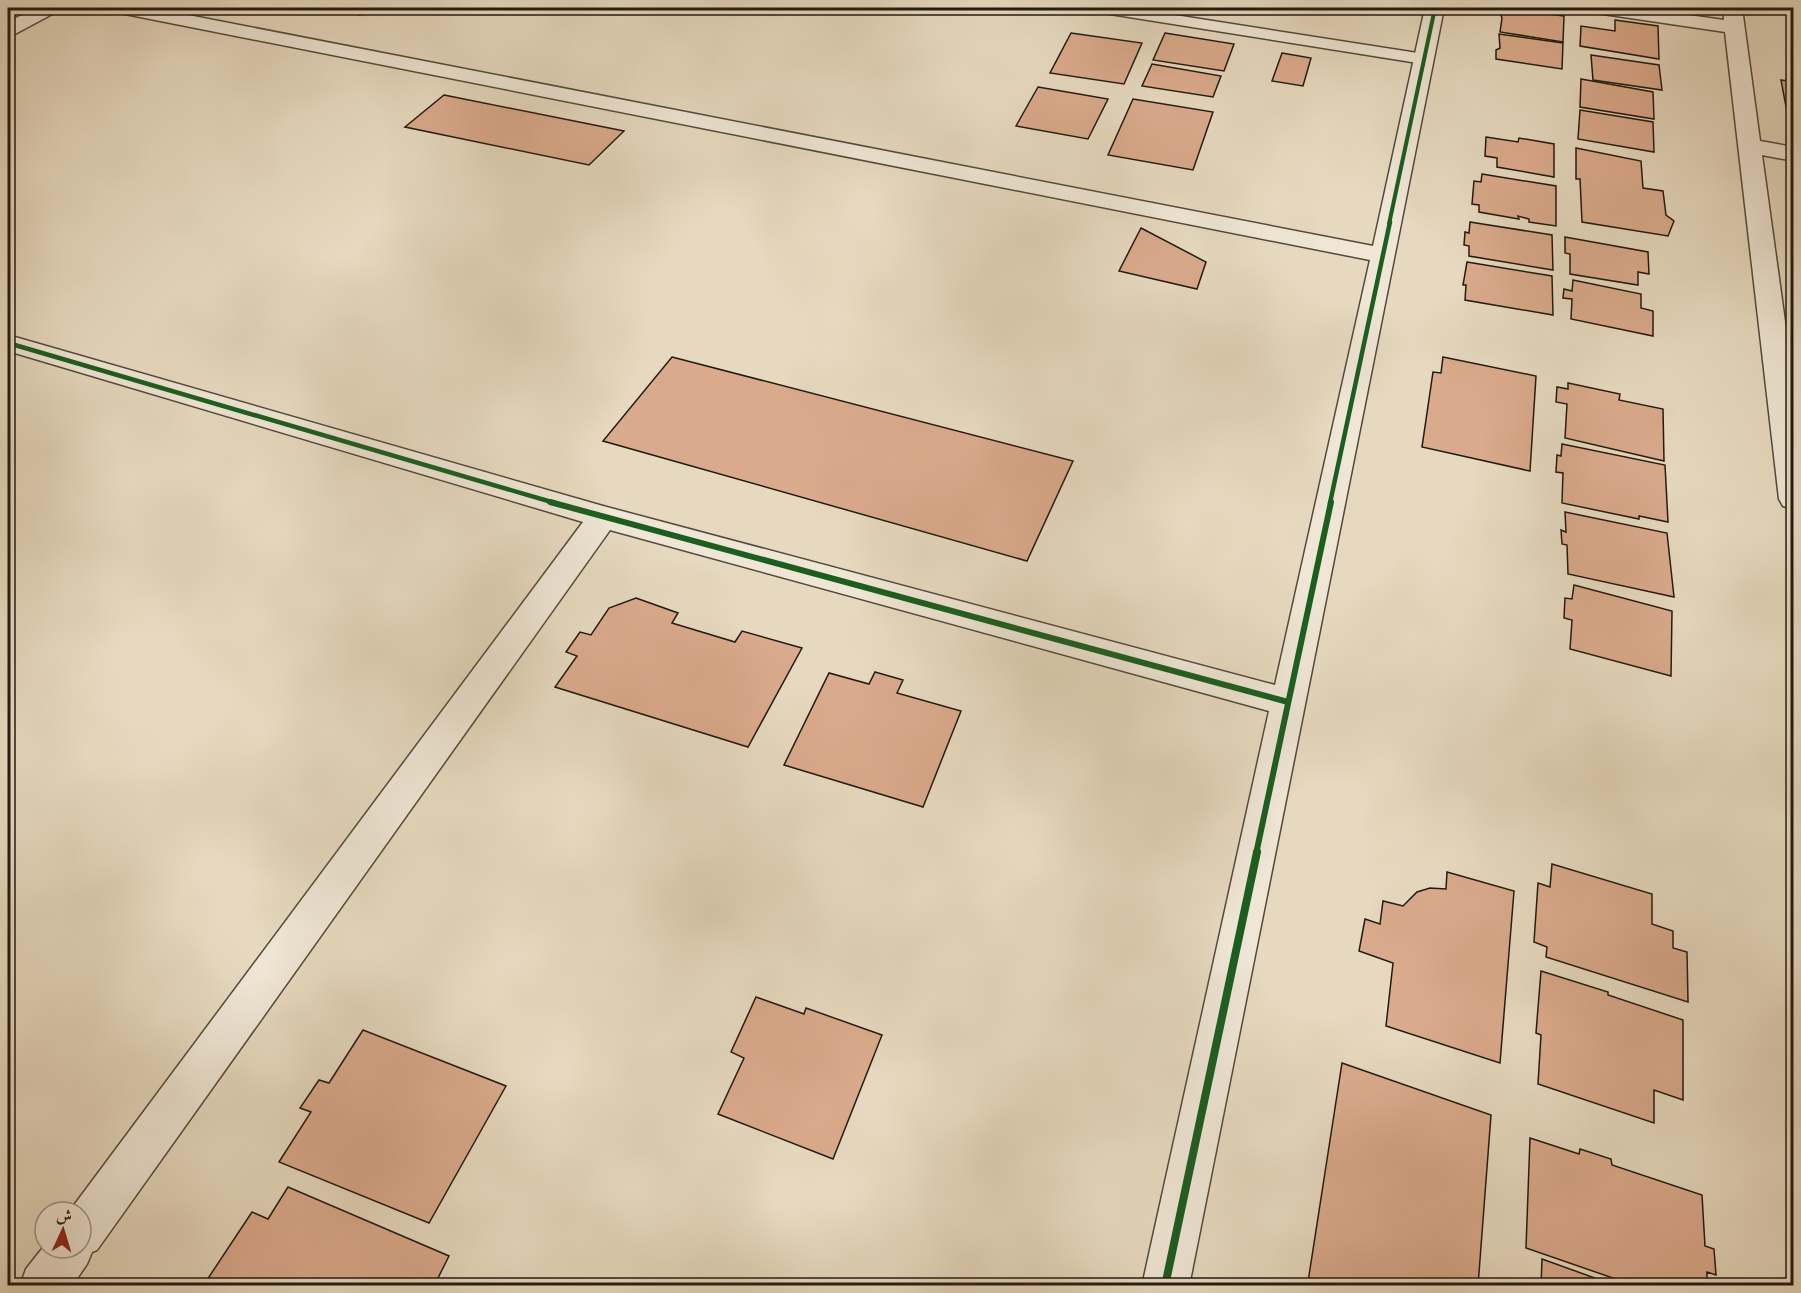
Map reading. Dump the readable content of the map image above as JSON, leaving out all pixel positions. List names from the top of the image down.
{
  "north": "top"
}
